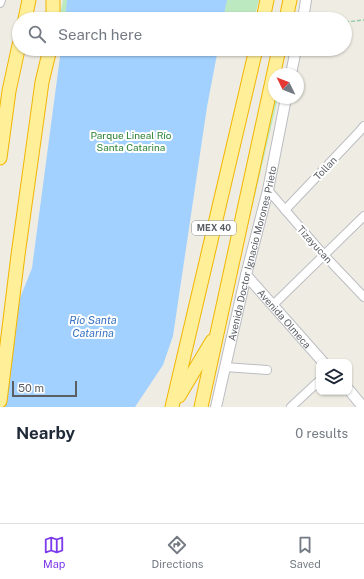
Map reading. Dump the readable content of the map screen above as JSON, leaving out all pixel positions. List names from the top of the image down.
{
  "streets": {
    "highway": ["MEX 40", "Avenida Doctor Ignacio Morones Prieto"],
    "street": ["Tollan", "Tizayucan", "Avenida Olmeca"]
  },
  "crossings": [
    ["Tollan", "Tizayucan"],
    ["Tizayucan", "Avenida Doctor Ignacio Morones Prieto"],
    ["Avenida Doctor Ignacio Morones Prieto", "Avenida Olmeca"]
  ],
  "water": ["Río Santa Catarina"],
  "parks": ["Parque Lineal Río Santa Catarina"],
  "scale_bar": "50 m",
  "north": "top left",
  "page": {
    "search": "Search here",
    "scale": "50 m",
    "heading": ["Nearby", "0 results"],
    "nav": ["Map", "Directions", "Saved"]
  }
}
